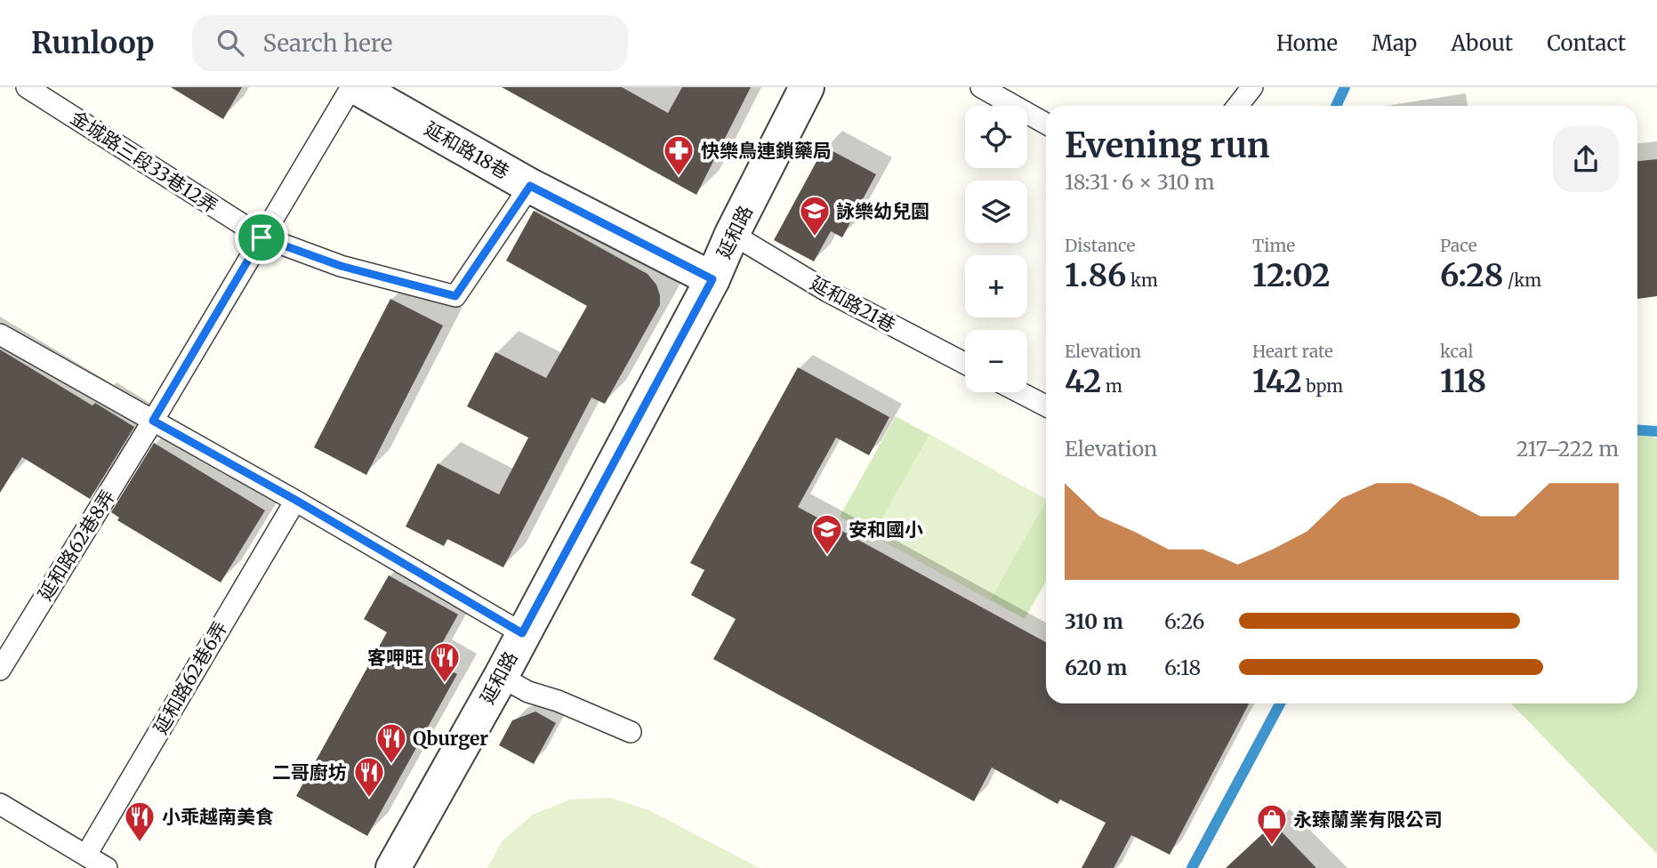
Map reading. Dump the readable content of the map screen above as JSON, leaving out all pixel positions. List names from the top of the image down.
{
  "streets": {
    "street": ["延和路18巷", "延和路"],
    "lane": [
      "金城路三段33巷12弄",
      "延和路21巷",
      "延和路62巷8弄",
      "延和路62巷6弄"
    ]
  },
  "crossings": [
    ["延和路18巷", "金城路三段33巷12弄"],
    ["延和路18巷", "延和路"],
    ["金城路三段33巷12弄", "延和路62巷8弄"],
    ["延和路", "延和路21巷"]
  ],
  "places": {
    "pharmacy": ["快樂鳥連鎖藥局"],
    "school or university": ["詠樂幼兒園", "安和國小"],
    "restaurant": [
      "客呷旺",
      "Qburger",
      "二哥廚坊",
      "小乖越南美食"
    ],
    "shop": ["永臻蘭業有限公司"]
  },
  "page": {
    "header": "Runloop",
    "search": "Search here",
    "nav": [
      "Home",
      "Map",
      "About",
      "Contact"
    ],
    "map_buttons": ["+", "−"],
    "heading": ["Evening run", "18:31 · 6 × 310 m"],
    "stats": [
      ["Distance", "1.86 km"],
      ["Time", "12:02"],
      ["Pace", "6:28 /km"],
      ["Elevation", "42 m"],
      ["Heart rate", "142 bpm"],
      ["kcal", "118"]
    ],
    "chart": ["Elevation", "217–222 m"],
    "list": [
      {
        "name": "310 m",
        "note": "6:26"
      },
      {
        "name": "620 m",
        "note": "6:18"
      }
    ]
  }
}
